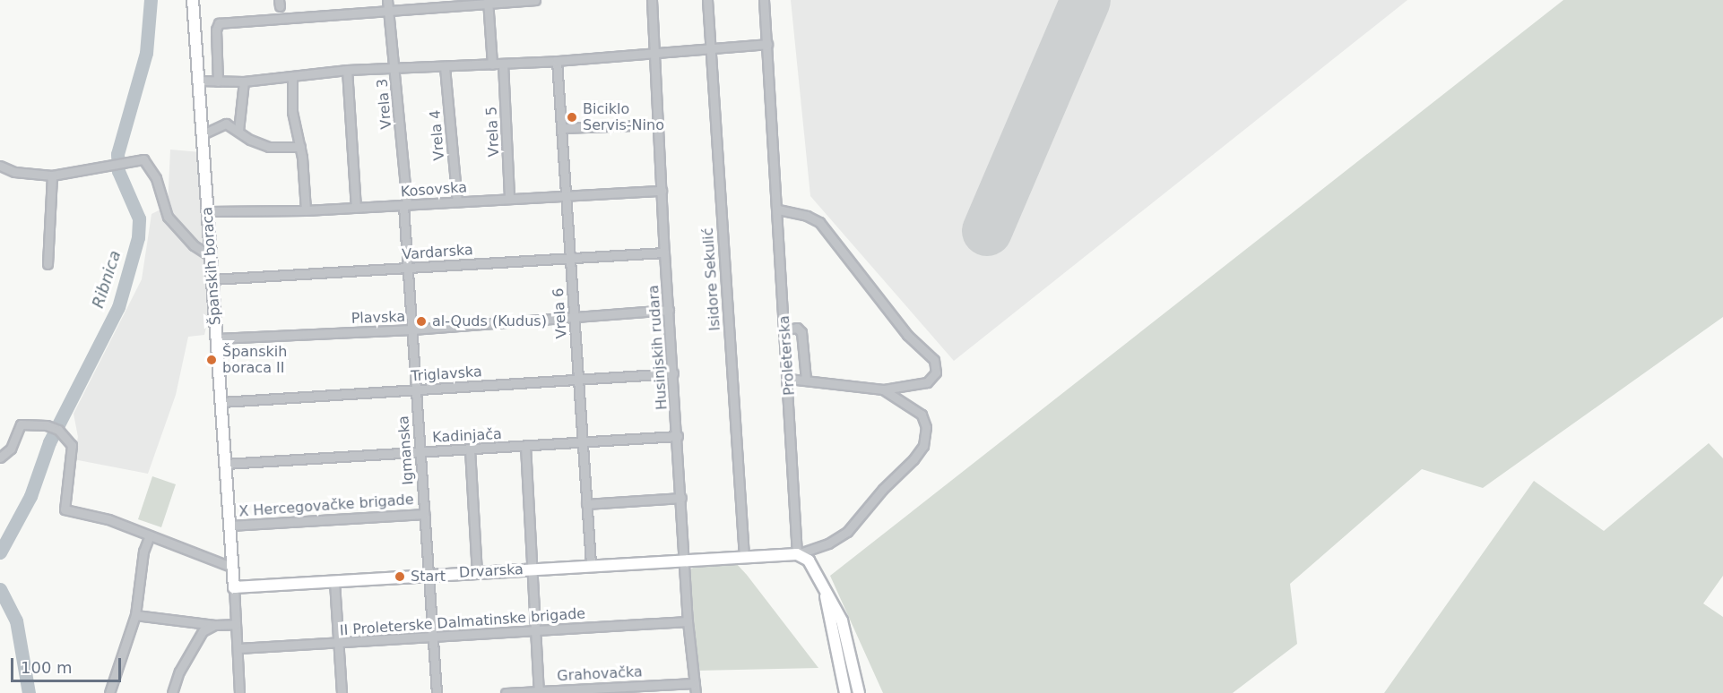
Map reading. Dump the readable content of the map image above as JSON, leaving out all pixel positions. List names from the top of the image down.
{
  "streets": {
    "main road": ["Španskih boraca", "Drvarska"],
    "street": [
      "Vrela 3",
      "Vrela 5",
      "Vrela 4",
      "Kosovska",
      "Vardarska",
      "Isidore Sekulić",
      "Vrela 6",
      "Plavska",
      "Husinjskih rudara",
      "Proleterska",
      "Triglavska",
      "Kadinjača",
      "Igmanska",
      "X Hercegovačke brigade",
      "II Proleterske Dalmatinske brigade",
      "Grahovačka"
    ]
  },
  "crossings": [
    ["Vrela 3", "Kosovska"],
    ["Vrela 3", "Igmanska"],
    ["Vrela 5", "Kosovska"],
    ["Vrela 4", "Kosovska"],
    ["Kosovska", "Španskih boraca"],
    ["Kosovska", "Vrela 6"],
    ["Kosovska", "Husinjskih rudara"],
    ["Kosovska", "Igmanska"],
    ["Vardarska", "Španskih boraca"],
    ["Vardarska", "Vrela 6"],
    ["Vardarska", "Husinjskih rudara"],
    ["Vardarska", "Igmanska"],
    ["Španskih boraca", "Plavska"],
    ["Španskih boraca", "Triglavska"],
    ["Španskih boraca", "Kadinjača"],
    ["Španskih boraca", "X Hercegovačke brigade"],
    ["Španskih boraca", "Drvarska"],
    ["Španskih boraca", "II Proleterske Dalmatinske brigade"],
    ["Vrela 6", "Plavska"],
    ["Vrela 6", "Triglavska"],
    ["Vrela 6", "Kadinjača"],
    ["Vrela 6", "Drvarska"],
    ["Plavska", "Husinjskih rudara"],
    ["Plavska", "Igmanska"],
    ["Husinjskih rudara", "Triglavska"],
    ["Husinjskih rudara", "Kadinjača"],
    ["Husinjskih rudara", "Drvarska"],
    ["Husinjskih rudara", "II Proleterske Dalmatinske brigade"],
    ["Husinjskih rudara", "Grahovačka"],
    ["Triglavska", "Igmanska"],
    ["Kadinjača", "Igmanska"],
    ["Igmanska", "X Hercegovačke brigade"],
    ["Igmanska", "Drvarska"],
    ["Igmanska", "II Proleterske Dalmatinske brigade"]
  ],
  "water": ["Ribnica"],
  "places": [
    "Biciklo Servis-Nino",
    "al-Quds (Kudus)",
    "Španskih boraca II",
    "Start"
  ],
  "scale_bar": "100 m"
}
